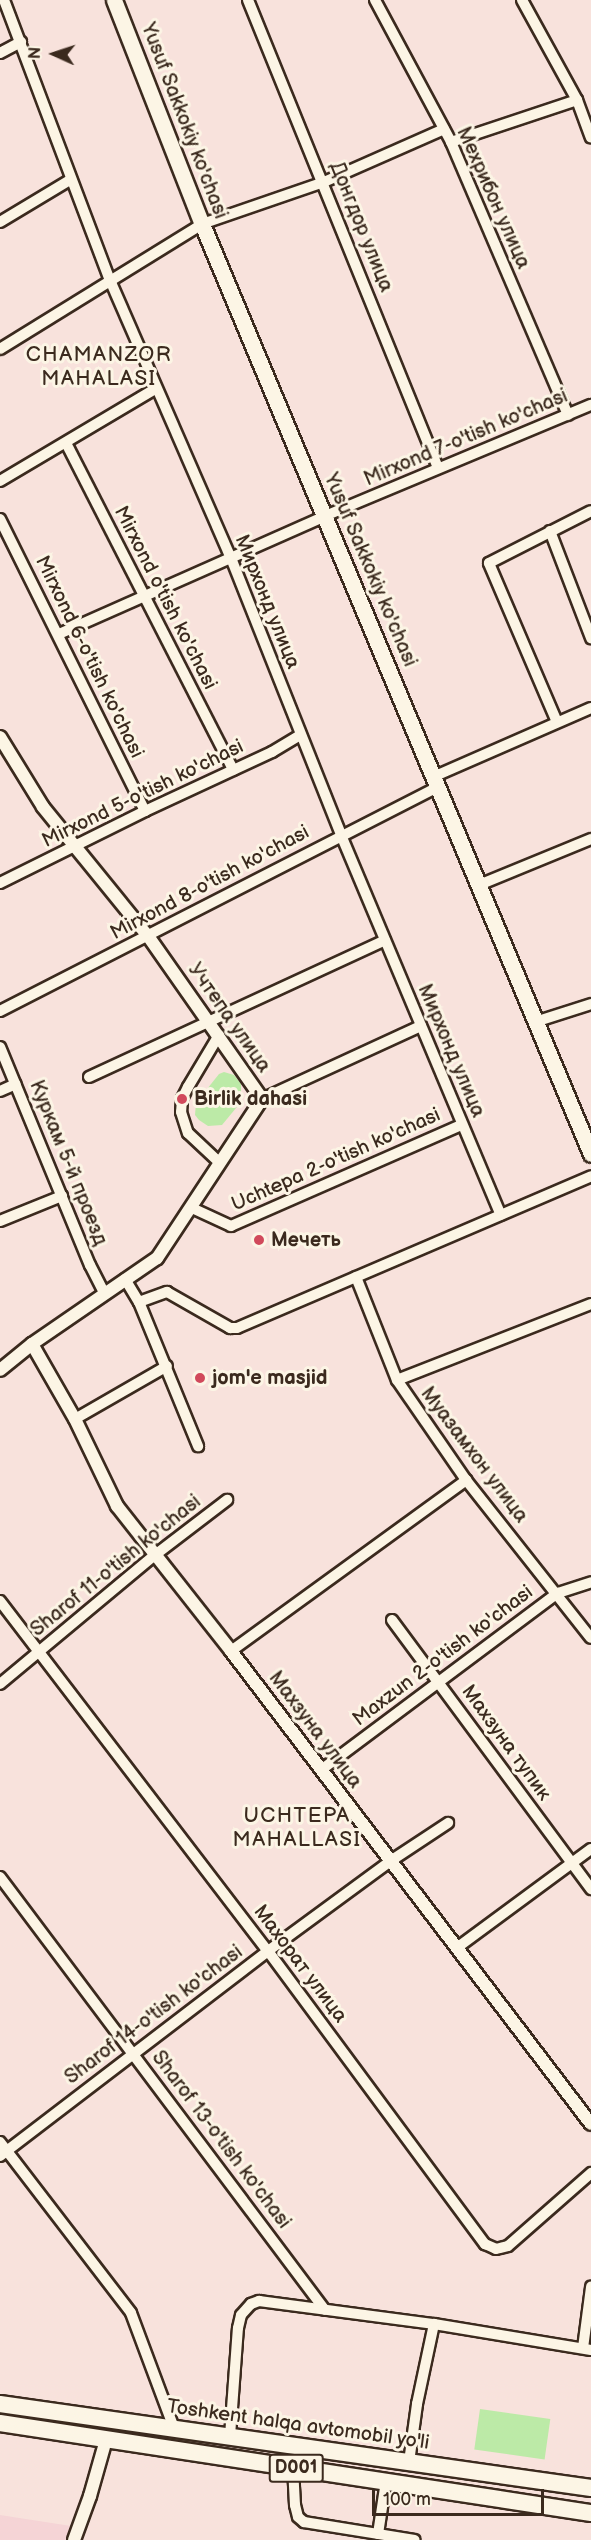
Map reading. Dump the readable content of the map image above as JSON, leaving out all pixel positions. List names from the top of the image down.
{
  "streets": {
    "highway": ["Toshkent halqa avtomobil yo'li", "D001"],
    "main road": ["Yusuf Sakkokiy ko'chasi"],
    "street": [
      "Мехрибон улица",
      "Донгдор улица",
      "Mirxond 7-o'tish ko'chasi",
      "Mirxond o'tish ko'chasi",
      "Мирхонд улица",
      "Mirxond 6-o'tish ko'chasi",
      "Mirxond 5-o'tish ko'chasi",
      "Mirxond 8-o'tish ko'chasi",
      "Учтепа улица",
      "Uchtepa 2-o'tish ko'chasi",
      "Куркам 5-й проезд",
      "Муазамхон улица",
      "Sharof 11-o'tish ko'chasi",
      "Maxzun 2-o'tish ko'chasi",
      "Махзуна улица",
      "Махзуна тупик",
      "Махорат улица",
      "Sharof 14-o'tish ko'chasi",
      "Sharof 13-o'tish ko'chasi"
    ]
  },
  "crossings": [
    ["Yusuf Sakkokiy ko'chasi", "Mirxond 7-o'tish ko'chasi"],
    ["Yusuf Sakkokiy ko'chasi", "Mirxond 8-o'tish ko'chasi"],
    ["Мехрибон улица", "Mirxond 7-o'tish ko'chasi"],
    ["Донгдор улица", "Mirxond 7-o'tish ko'chasi"],
    ["Mirxond 7-o'tish ko'chasi", "Mirxond o'tish ko'chasi"],
    ["Mirxond 7-o'tish ko'chasi", "Мирхонд улица"],
    ["Mirxond 7-o'tish ko'chasi", "Mirxond 6-o'tish ko'chasi"],
    ["Mirxond o'tish ko'chasi", "Mirxond 5-o'tish ko'chasi"],
    ["Мирхонд улица", "Mirxond 5-o'tish ko'chasi"],
    ["Мирхонд улица", "Mirxond 8-o'tish ko'chasi"],
    ["Мирхонд улица", "Uchtepa 2-o'tish ko'chasi"],
    ["Mirxond 6-o'tish ko'chasi", "Mirxond 5-o'tish ko'chasi"],
    ["Mirxond 5-o'tish ko'chasi", "Учтепа улица"],
    ["Mirxond 8-o'tish ko'chasi", "Учтепа улица"],
    ["Учтепа улица", "Uchtepa 2-o'tish ko'chasi"],
    ["Учтепа улица", "Куркам 5-й проезд"],
    ["Учтепа улица", "Махзуна улица"],
    ["Муазамхон улица", "Maxzun 2-o'tish ko'chasi"],
    ["Sharof 11-o'tish ko'chasi", "Махзуна улица"],
    ["Sharof 11-o'tish ko'chasi", "Махорат улица"],
    ["Maxzun 2-o'tish ko'chasi", "Махзуна улица"],
    ["Maxzun 2-o'tish ko'chasi", "Махзуна тупик"],
    ["Махзуна улица", "Sharof 14-o'tish ko'chasi"],
    ["Махорат улица", "Sharof 14-o'tish ko'chasi"],
    ["Sharof 14-o'tish ko'chasi", "Sharof 13-o'tish ko'chasi"]
  ],
  "districts": ["CHAMANZOR MAHALASI", "UCHTEPA MAHALLASI"],
  "places": ["Birlik dahasi", "Мечеть", "jom'e masjid"],
  "scale_bar": "100 m",
  "north": "left"
}
